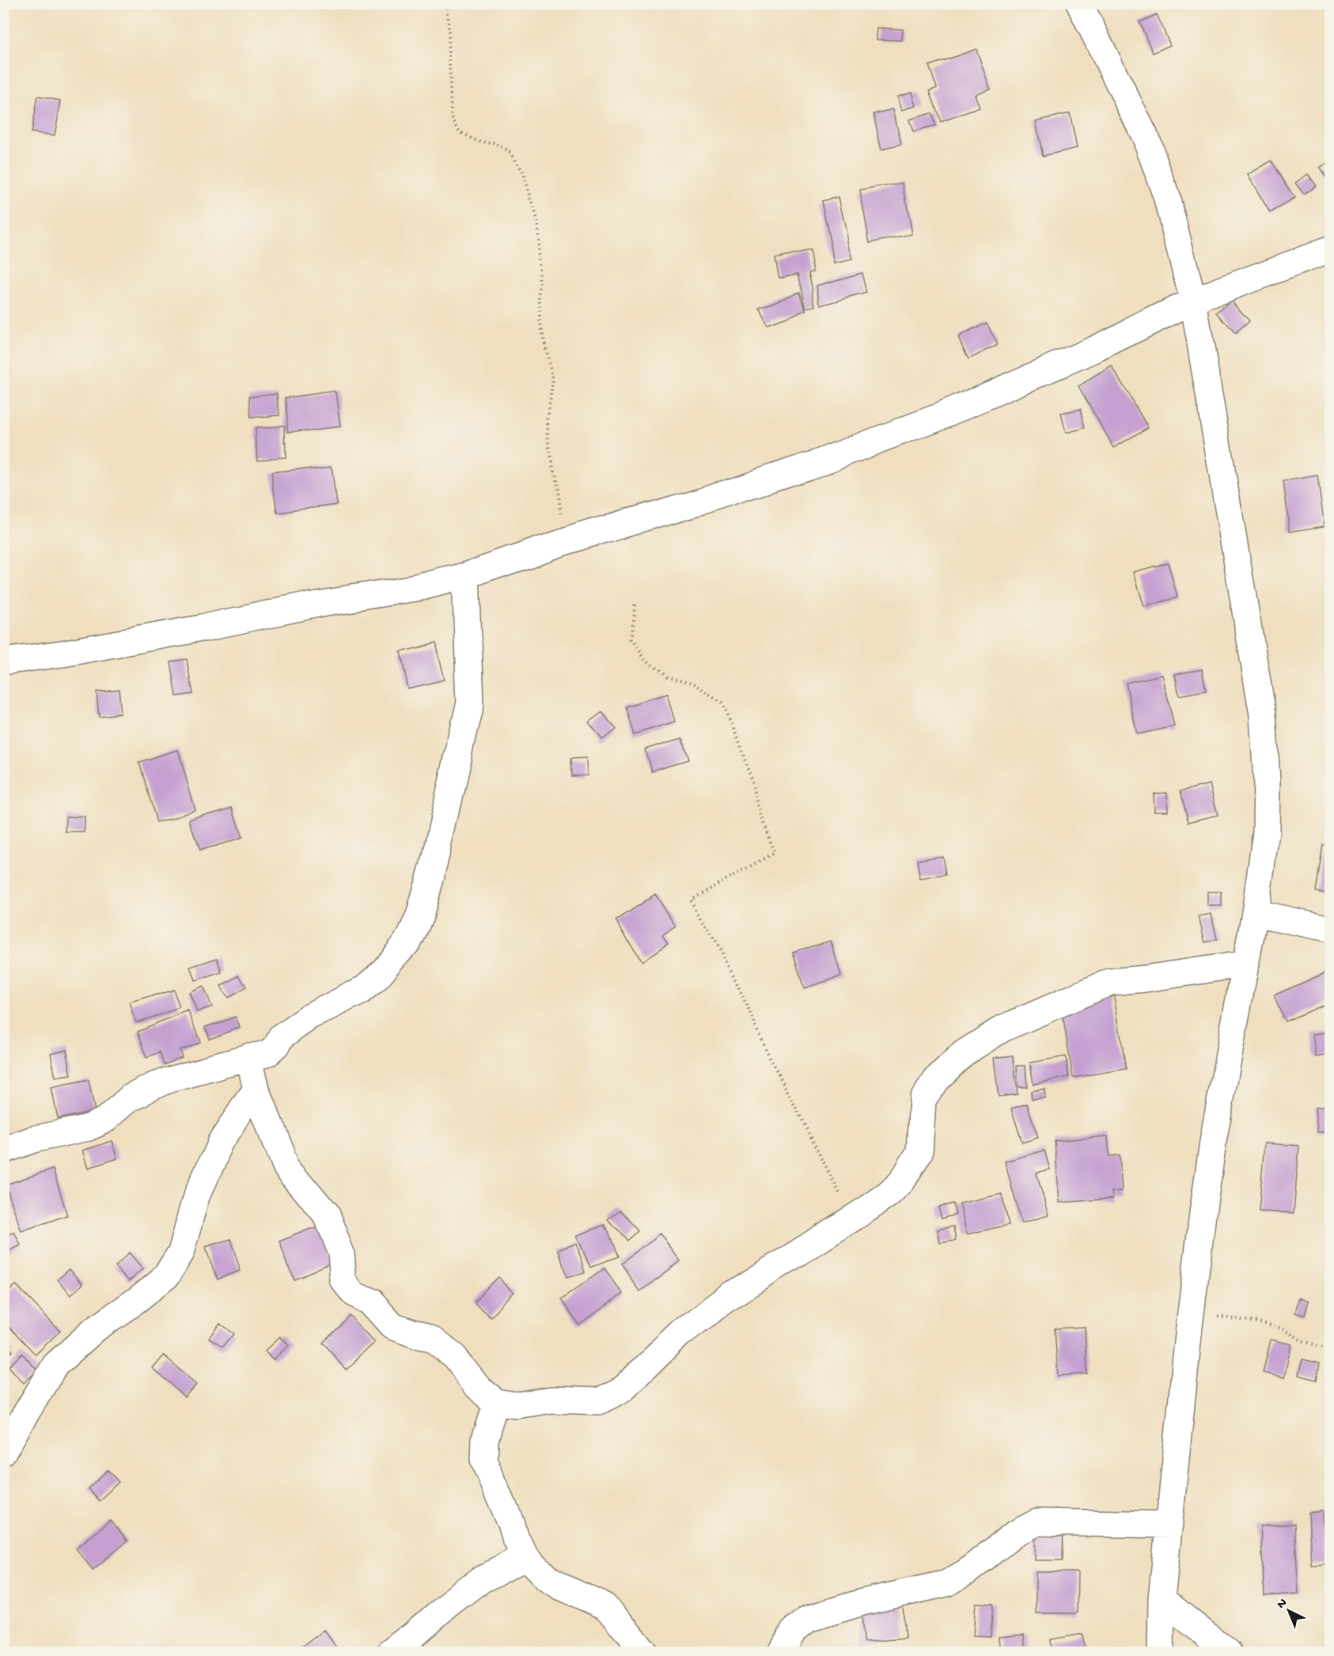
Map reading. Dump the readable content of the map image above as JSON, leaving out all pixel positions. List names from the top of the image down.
{
  "north": "top left"
}
